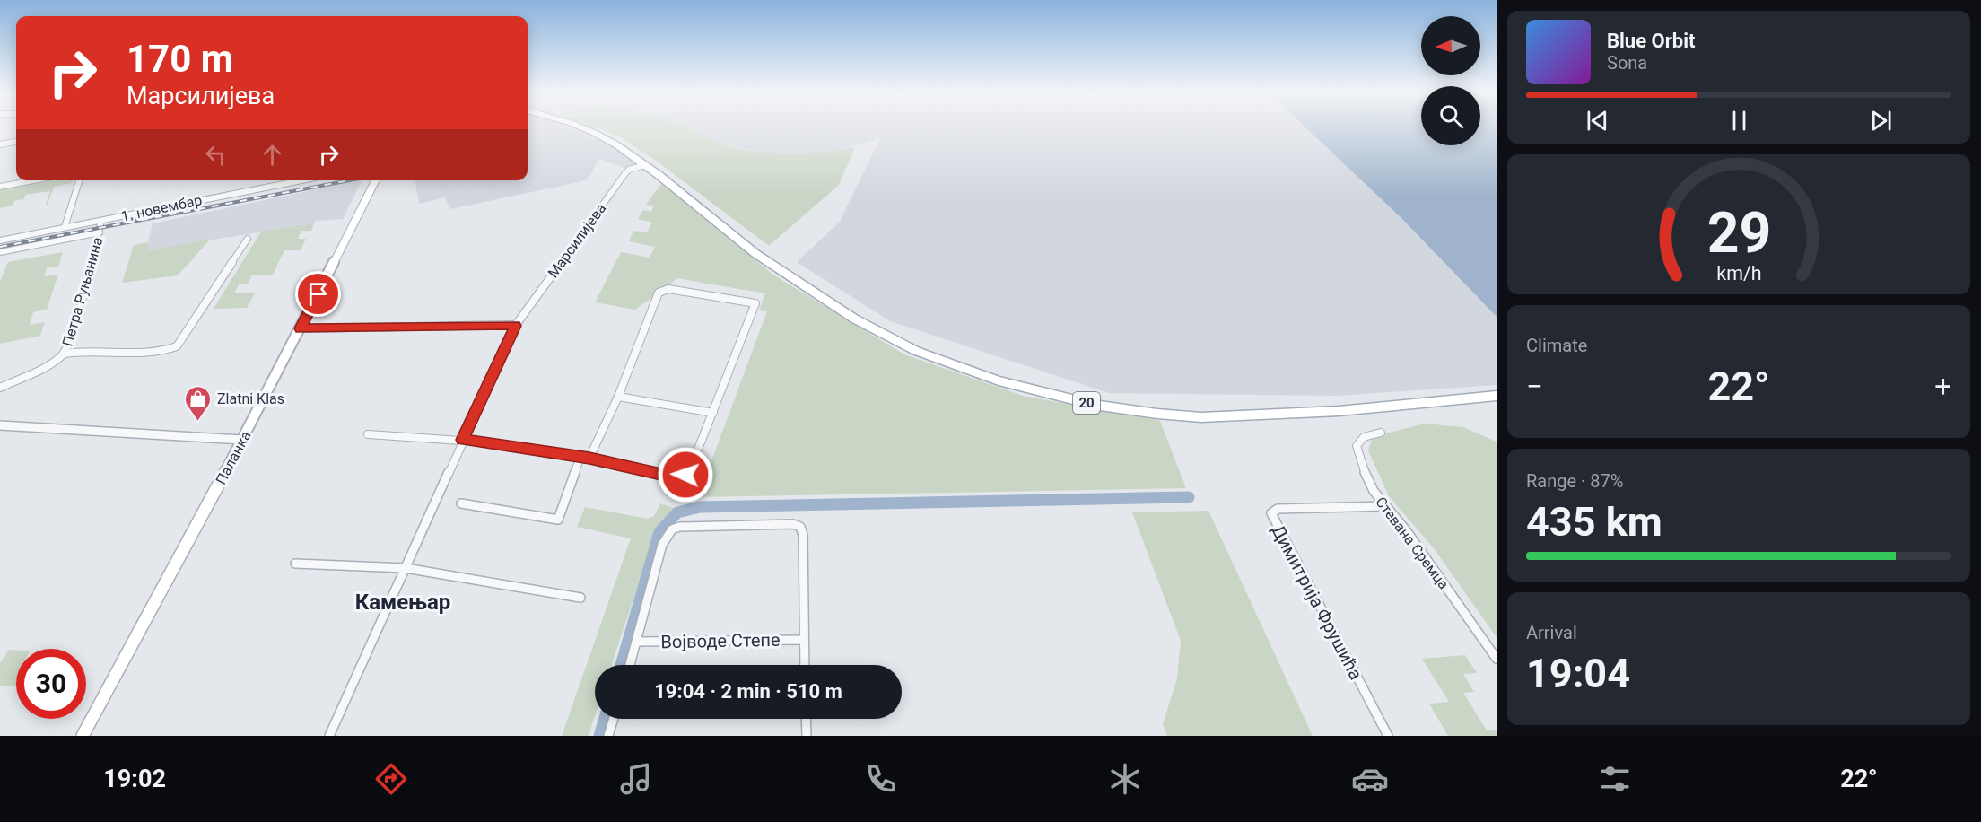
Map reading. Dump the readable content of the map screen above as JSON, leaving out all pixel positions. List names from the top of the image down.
{
  "streets": {
    "main road": ["20", "Паланка"],
    "street": [
      "1. новембар",
      "Марсилијева",
      "Петра Руњанина",
      "Стевана Сремца",
      "Димитрија Фрушића",
      "Војводе Степе"
    ]
  },
  "crossings": [
    ["1. новембар", "Петра Руњанина"],
    ["Марсилијева", "20"],
    ["Стевана Сремца", "Димитрија Фрушића"]
  ],
  "districts": ["Камењар"],
  "places": {
    "shop": ["Zlatni Klas"]
  },
  "north": "left",
  "page": {
    "turn": ["170 m", "Марсилијева"],
    "song": ["Blue Orbit", "Sona"],
    "tile": [
      "Climate",
      ["Range · 87%", "435 km"],
      ["Arrival", "19:04"]
    ],
    "heat": ["−", "22°", "+"],
    "limit": "30",
    "trip": "19:04 · 2 min · 510 m",
    "tabs": ["19:02", "22°"],
    "gauge": ["29", "km/h"]
  }
}
